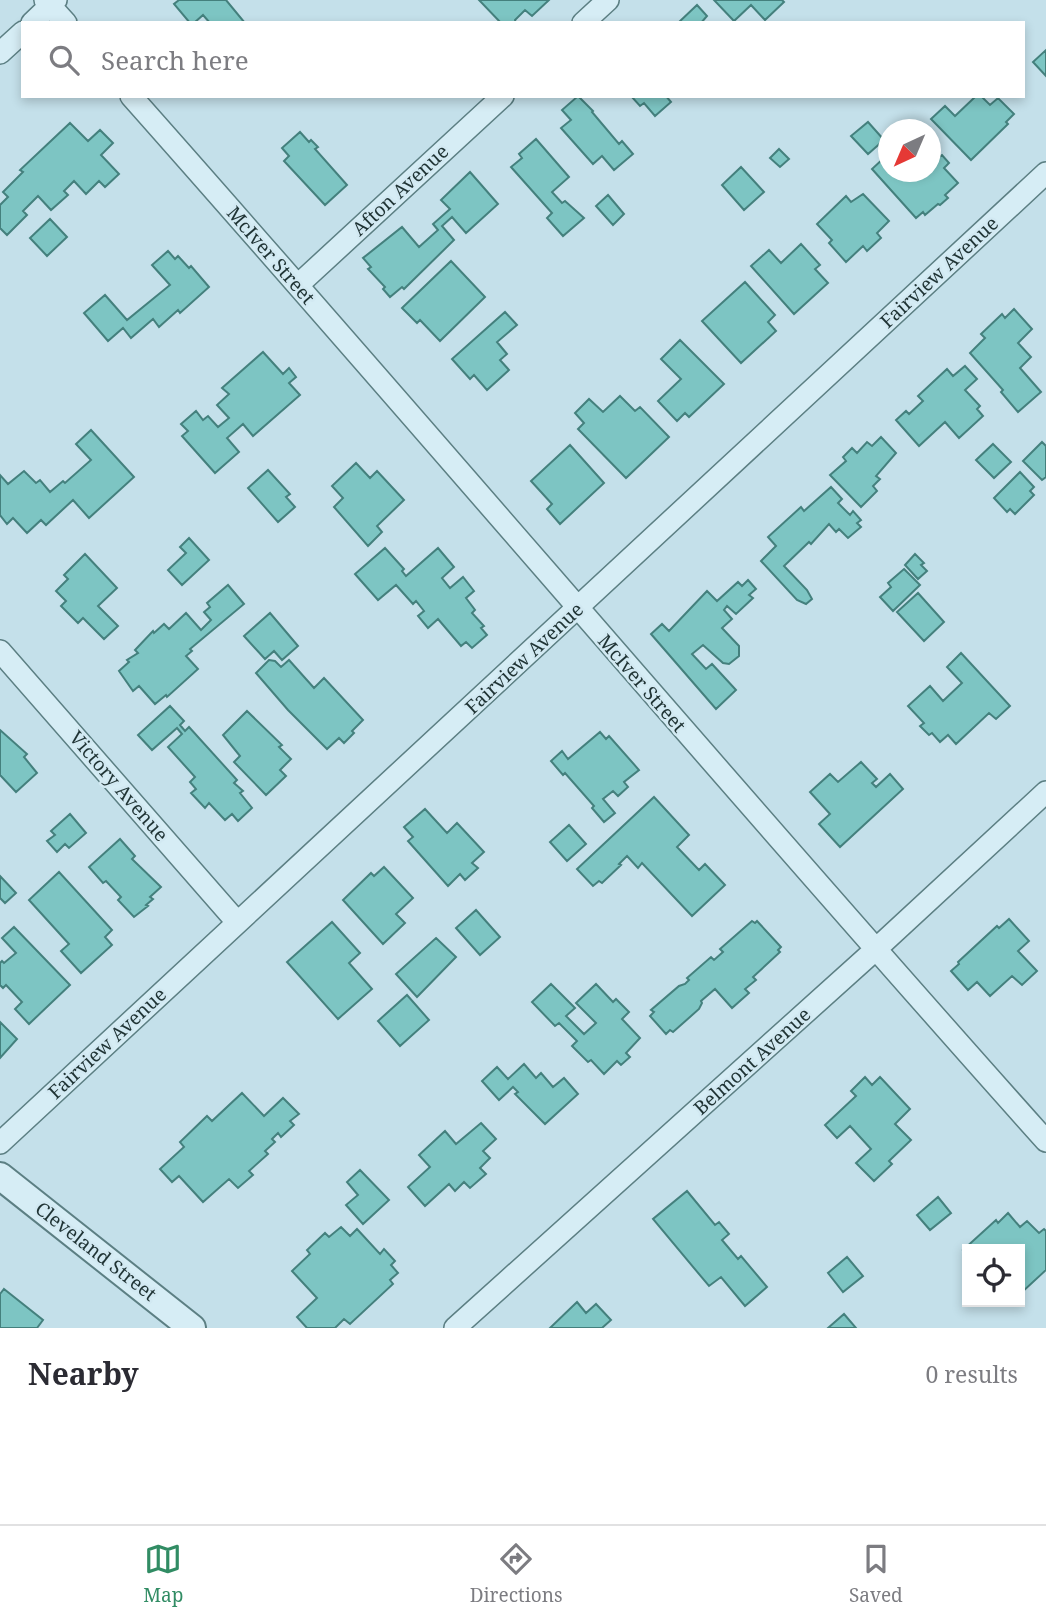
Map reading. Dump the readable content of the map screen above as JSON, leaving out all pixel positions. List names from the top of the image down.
{
  "streets": {
    "street": [
      "Afton Avenue",
      "McIver Street",
      "Fairview Avenue",
      "Victory Avenue",
      "Belmont Avenue",
      "Cleveland Street"
    ]
  },
  "crossings": [
    ["Afton Avenue", "McIver Street"],
    ["McIver Street", "Fairview Avenue"],
    ["McIver Street", "Belmont Avenue"],
    ["Fairview Avenue", "Victory Avenue"]
  ],
  "north": "bottom left",
  "page": {
    "search": "Search here",
    "heading": ["Nearby", "0 results"],
    "nav": ["Map", "Directions", "Saved"]
  }
}
